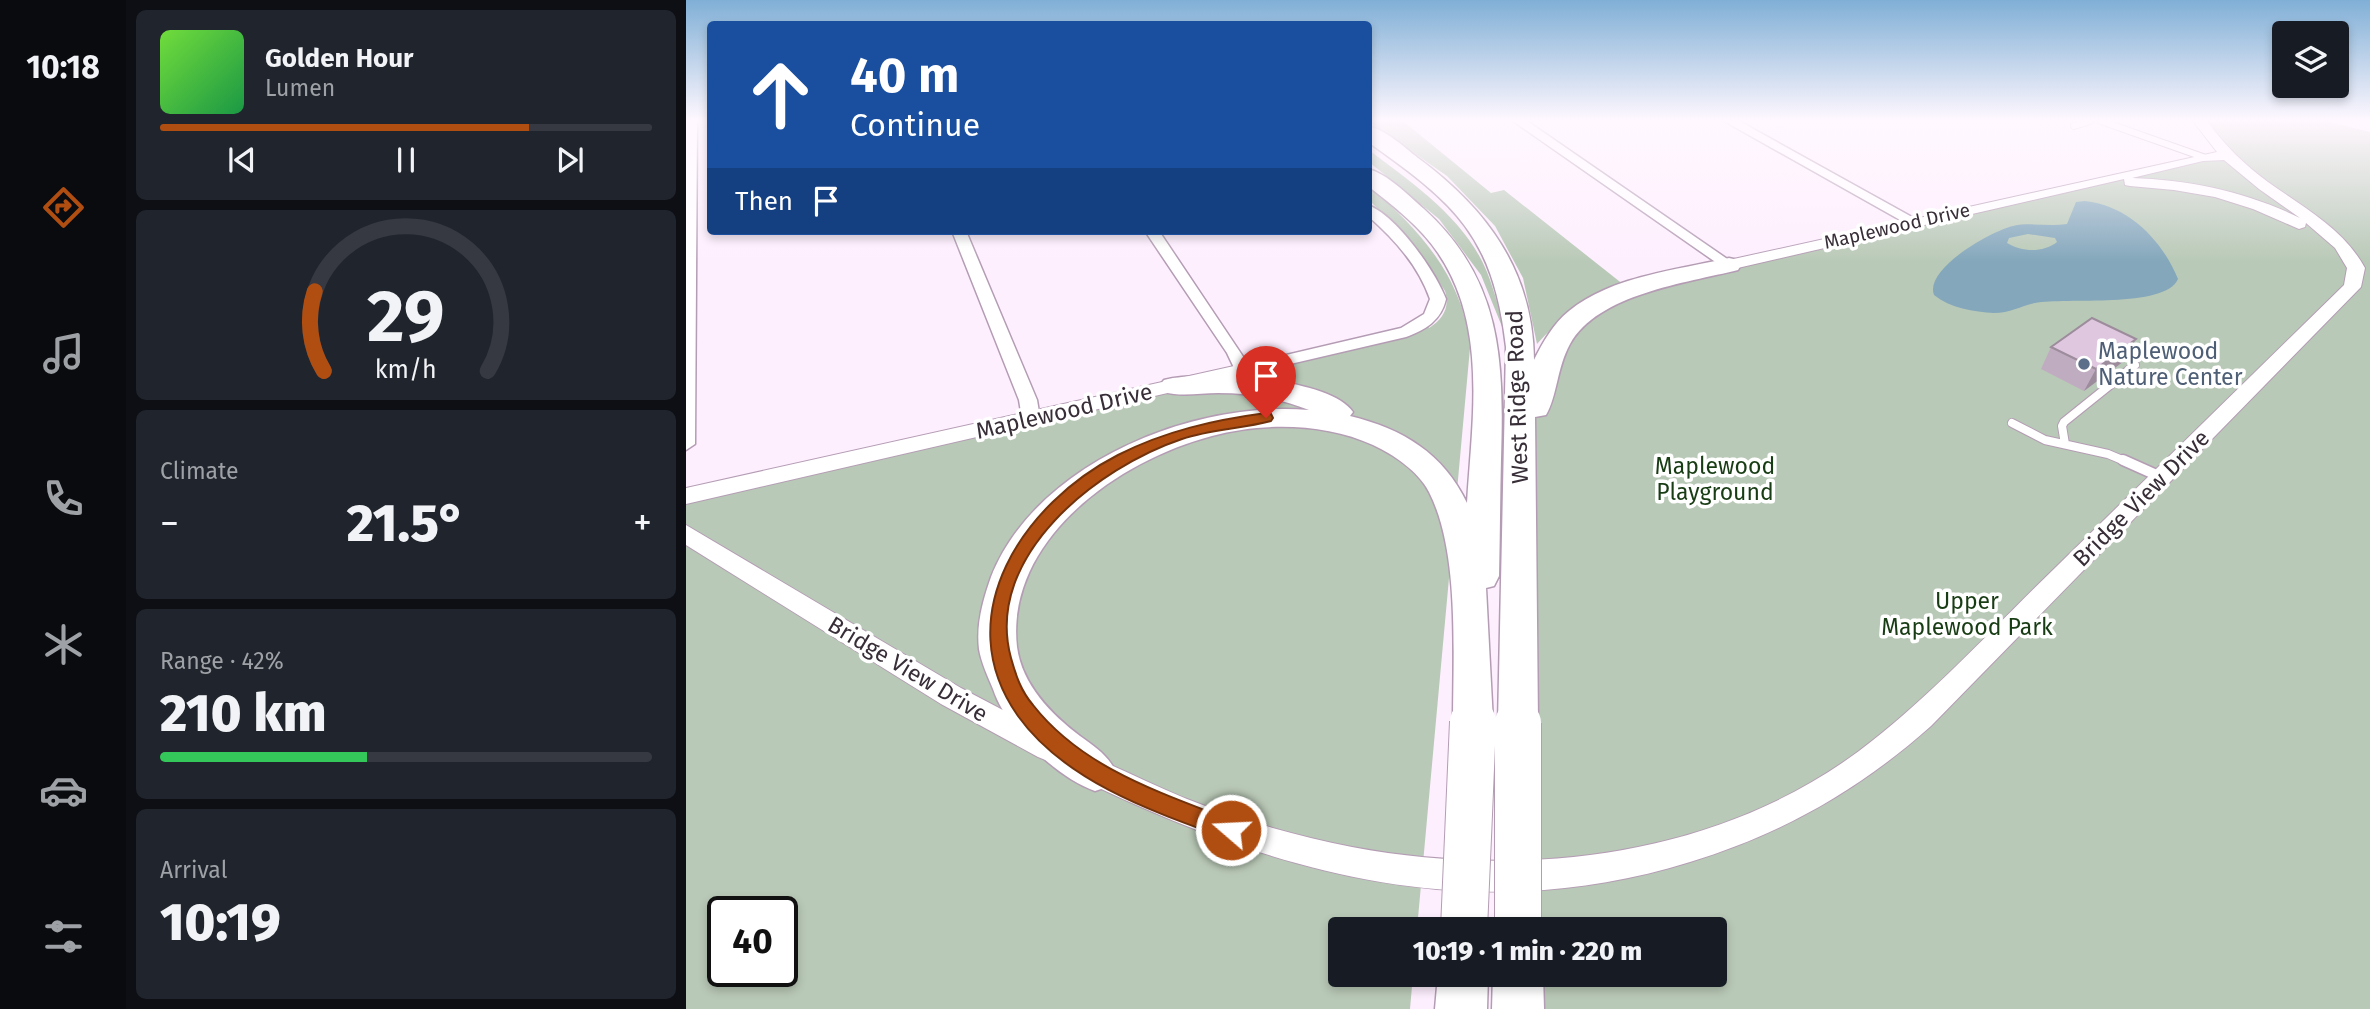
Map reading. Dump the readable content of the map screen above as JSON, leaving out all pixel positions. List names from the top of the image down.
{
  "streets": {
    "highway": ["West Ridge Road"],
    "street": ["Maplewood Drive", "Bridge View Drive"]
  },
  "parks": ["Maplewood Playground", "Upper Maplewood Park"],
  "places": ["Maplewood Nature Center"],
  "page": {
    "tabs": "10:18",
    "turn": ["40 m", "Continue"],
    "song": ["Golden Hour", "Lumen"],
    "then": "Then",
    "tile": [
      "Climate",
      ["Range · 42%", "210 km"],
      ["Arrival", "10:19"]
    ],
    "heat": ["−", "21.5°", "+"],
    "limit": "40",
    "trip": "10:19 · 1 min · 220 m",
    "gauge": ["29", "km/h"]
  }
}
